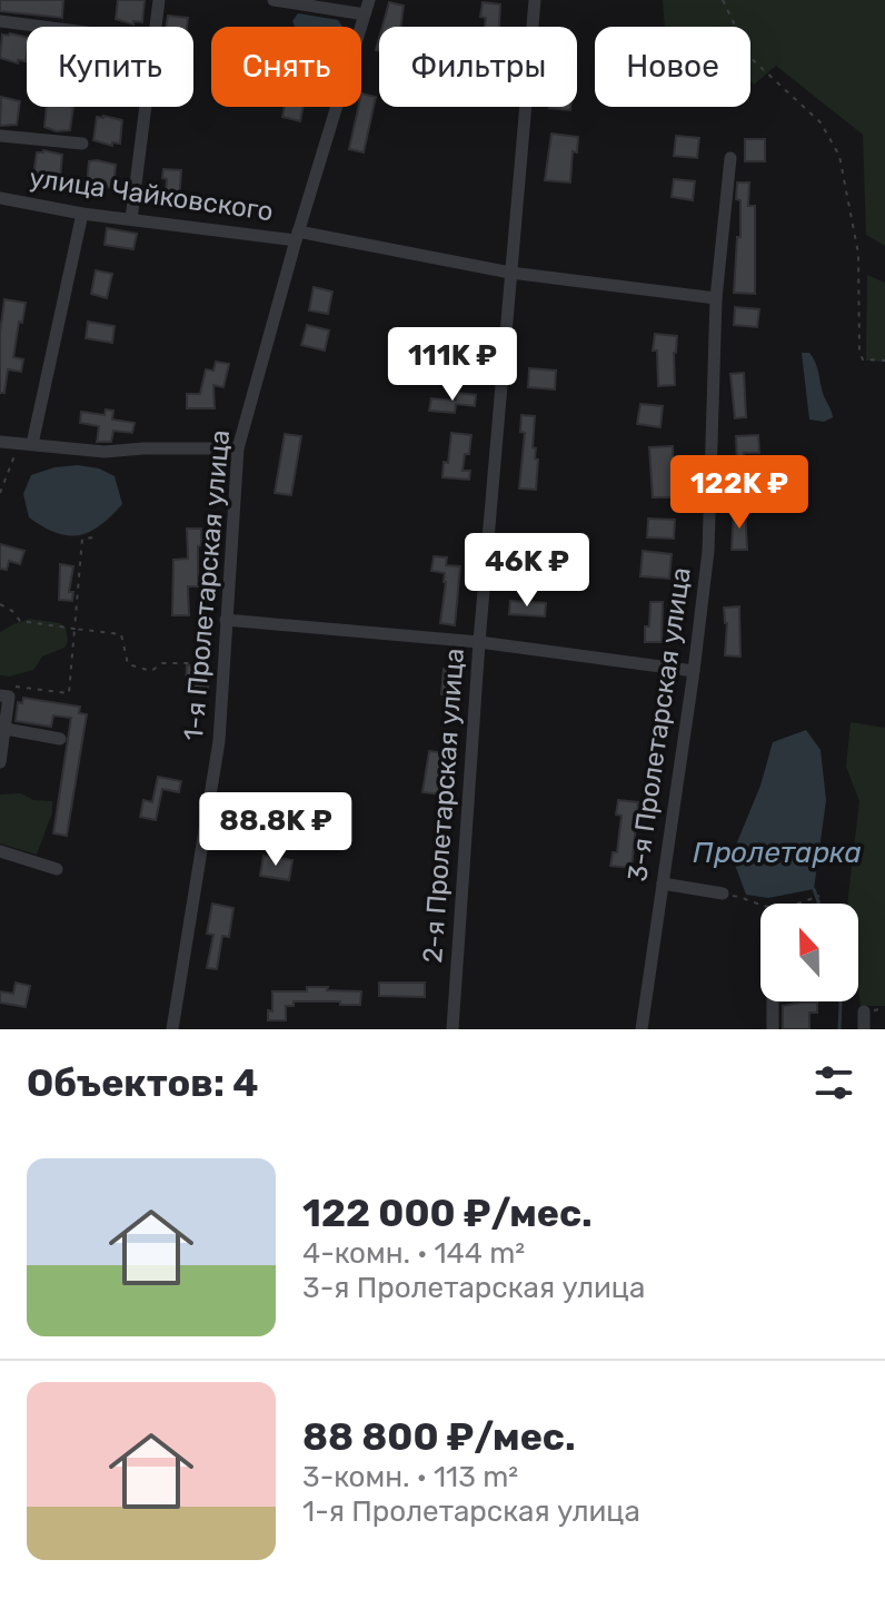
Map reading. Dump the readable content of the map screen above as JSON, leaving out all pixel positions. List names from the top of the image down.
{
  "streets": {
    "street": [
      "улица Чайковского",
      "1-я Пролетарская улица",
      "3-я Пролетарская улица",
      "2-я Пролетарская улица"
    ]
  },
  "crossings": [
    ["улица Чайковского", "1-я Пролетарская улица"],
    ["улица Чайковского", "3-я Пролетарская улица"],
    ["улица Чайковского", "2-я Пролетарская улица"]
  ],
  "water": ["Пролетарка"],
  "north": "top",
  "page": {
    "chip": [
      "Купить",
      "Снять",
      "Фильтры",
      "Новое"
    ],
    "price": [
      "111K ₽",
      "122K ₽",
      "46K ₽",
      "88.8K ₽"
    ],
    "heading": "Объектов: 4",
    "list": [
      {
        "name": "122 000 ₽/мес.",
        "note": "4-комн. · 144 m² · 3-я Пролетарская улица"
      },
      {
        "name": "88 800 ₽/мес.",
        "note": "3-комн. · 113 m² · 1-я Пролетарская улица"
      }
    ]
  }
}
